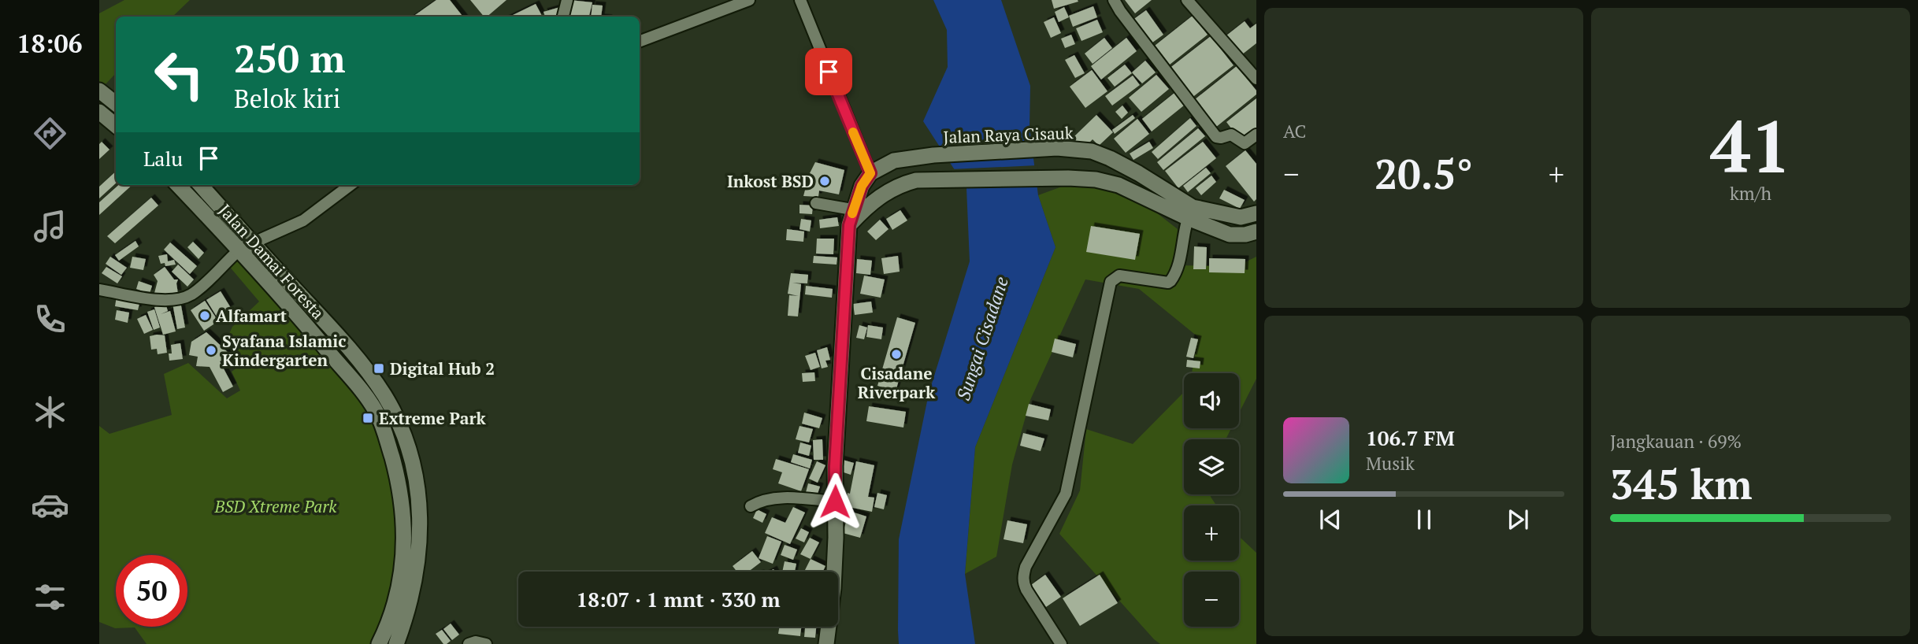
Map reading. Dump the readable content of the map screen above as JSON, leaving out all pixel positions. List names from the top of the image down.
{
  "streets": {
    "main road": ["Jalan Raya Cisauk", "Jalan Damai Foresta"]
  },
  "water": ["Sungai Cisadane"],
  "parks": ["BSD Xtreme Park"],
  "places": {
    "other": [
      "Inkost BSD",
      "Alfamart",
      "Syafana Islamic Kindergarten",
      "Cisadane Riverpark"
    ],
    "transit": ["Digital Hub 2", "Extreme Park"]
  },
  "page": {
    "tabs": "18:06",
    "tile": [
      "AC",
      ["41", "km/h"],
      ["Jangkauan · 69%", "345 km"]
    ],
    "turn": ["250 m", "Belok kiri"],
    "then": "Lalu",
    "heat": ["−", "20.5°", "+"],
    "map_buttons": ["+", "−"],
    "song": ["106.7 FM", "Musik"],
    "limit": "50",
    "trip": "18:07 · 1 mnt · 330 m"
  }
}
